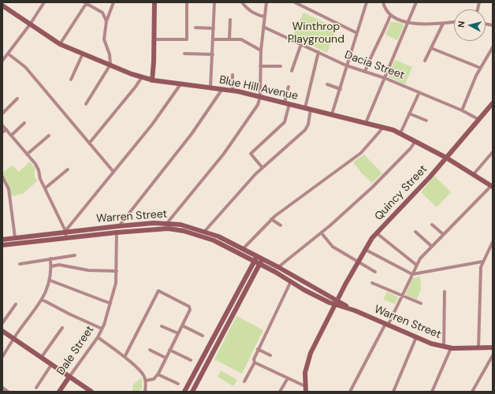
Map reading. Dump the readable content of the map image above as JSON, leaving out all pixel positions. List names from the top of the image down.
{
  "streets": {
    "main road": [
      "Blue Hill Avenue",
      "Quincy Street",
      "Warren Street",
      "Dale Street"
    ],
    "street": ["Dacia Street"]
  },
  "crossings": [
    ["Dacia Street", "Quincy Street"],
    ["Blue Hill Avenue", "Quincy Street"],
    ["Quincy Street", "Warren Street"],
    ["Warren Street", "Dale Street"]
  ],
  "parks": ["Winthrop Playground"],
  "north": "left"
}
